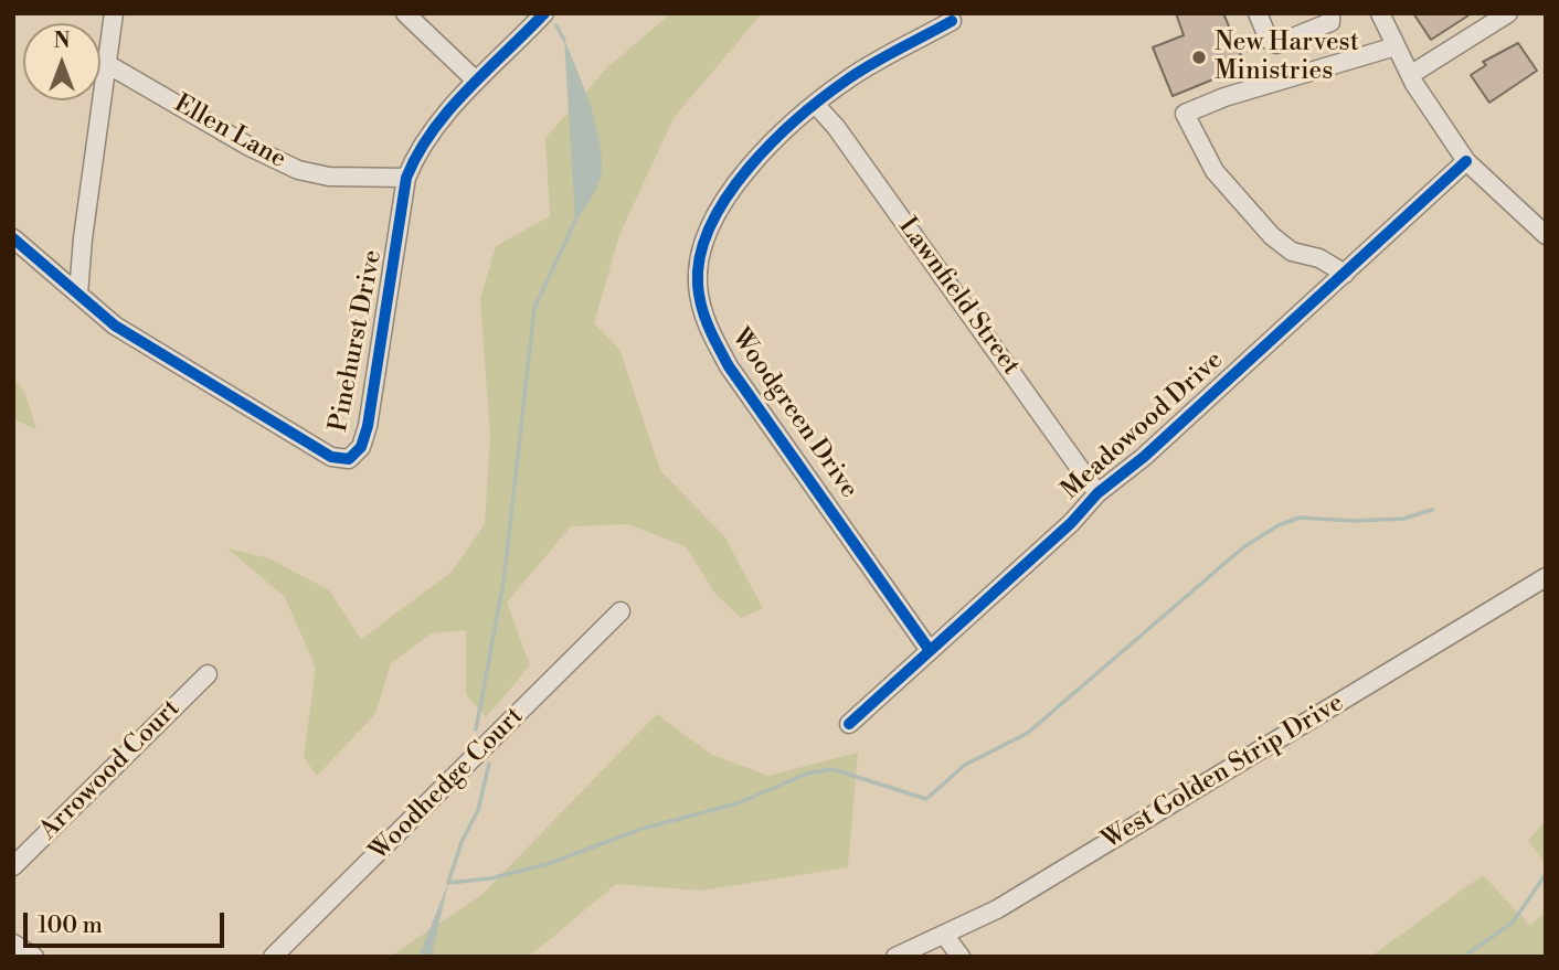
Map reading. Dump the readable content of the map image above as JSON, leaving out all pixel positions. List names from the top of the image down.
{
  "streets": {
    "street": [
      "Ellen Lane",
      "Lawnfield Street",
      "Pinehurst Drive",
      "Woodgreen Drive",
      "Meadowood Drive",
      "Arrowood Court",
      "West Golden Strip Drive",
      "Woodhedge Court"
    ]
  },
  "crossings": [
    ["Ellen Lane", "Pinehurst Drive"],
    ["Lawnfield Street", "Woodgreen Drive"],
    ["Lawnfield Street", "Meadowood Drive"],
    ["Woodgreen Drive", "Meadowood Drive"]
  ],
  "places": ["New Harvest Ministries"],
  "scale_bar": "100 m",
  "north": "top"
}
